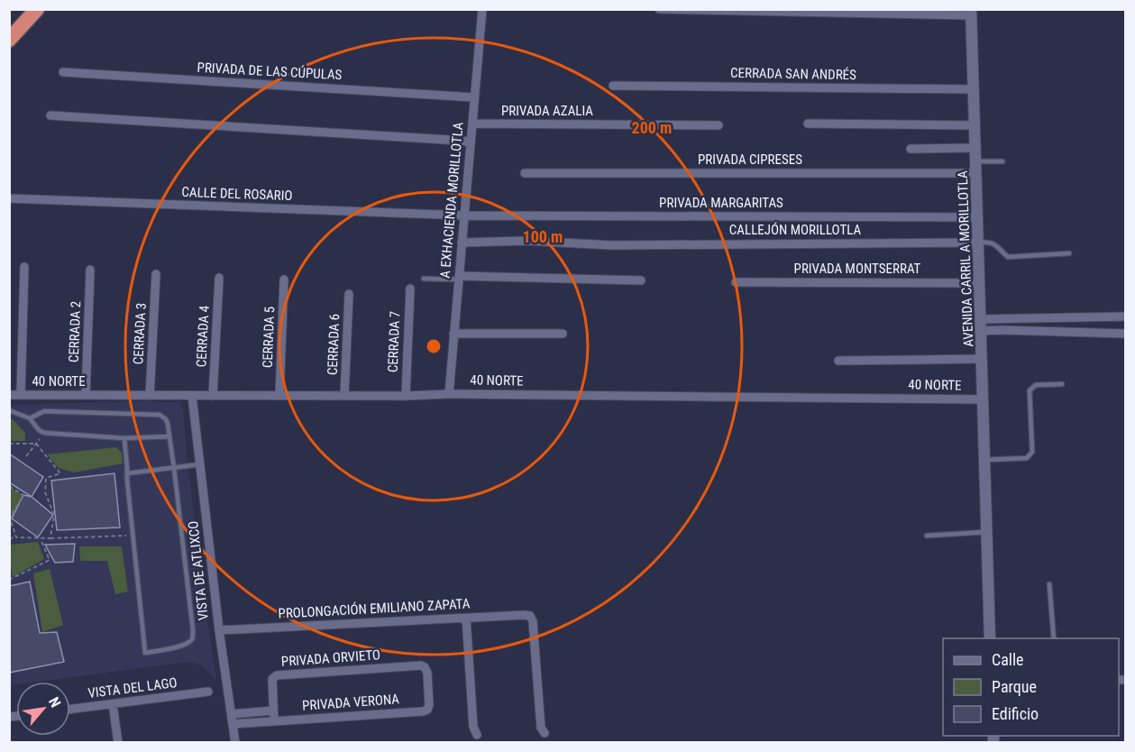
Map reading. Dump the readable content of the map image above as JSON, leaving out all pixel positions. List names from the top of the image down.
{
  "streets": {
    "street": [
      "PRIVADA DE LAS CÚPULAS",
      "CERRADA SAN ANDRÉS",
      "PRIVADA AZALIA",
      "PRIVADA CIPRESES",
      "CALLE DEL ROSARIO",
      "A EXHACIENDA MORILLOTLA",
      "PRIVADA MARGARITAS",
      "CALLEJÓN MORILLOTLA",
      "AVENIDA CARRIL A MORILLOTLA",
      "PRIVADA MONTSERRAT",
      "CERRADA 2",
      "CERRADA 3",
      "CERRADA 4",
      "CERRADA 5",
      "CERRADA 7",
      "CERRADA 6",
      "40 NORTE",
      "VISTA DE ATLIXCO",
      "PROLONGACIÓN EMILIANO ZAPATA",
      "PRIVADA ORVIETO",
      "VISTA DEL LAGO",
      "PRIVADA VERONA"
    ]
  },
  "crossings": [
    ["PRIVADA DE LAS CÚPULAS", "A EXHACIENDA MORILLOTLA"],
    ["CERRADA SAN ANDRÉS", "AVENIDA CARRIL A MORILLOTLA"],
    ["PRIVADA AZALIA", "A EXHACIENDA MORILLOTLA"],
    ["PRIVADA CIPRESES", "AVENIDA CARRIL A MORILLOTLA"],
    ["CALLE DEL ROSARIO", "A EXHACIENDA MORILLOTLA"],
    ["CALLE DEL ROSARIO", "PRIVADA MARGARITAS"],
    ["A EXHACIENDA MORILLOTLA", "PRIVADA MARGARITAS"],
    ["A EXHACIENDA MORILLOTLA", "CALLEJÓN MORILLOTLA"],
    ["A EXHACIENDA MORILLOTLA", "40 NORTE"],
    ["PRIVADA MARGARITAS", "AVENIDA CARRIL A MORILLOTLA"],
    ["CALLEJÓN MORILLOTLA", "AVENIDA CARRIL A MORILLOTLA"],
    ["AVENIDA CARRIL A MORILLOTLA", "PRIVADA MONTSERRAT"],
    ["AVENIDA CARRIL A MORILLOTLA", "40 NORTE"],
    ["CERRADA 2", "40 NORTE"],
    ["CERRADA 3", "40 NORTE"],
    ["CERRADA 4", "40 NORTE"],
    ["CERRADA 5", "40 NORTE"],
    ["CERRADA 7", "40 NORTE"],
    ["CERRADA 6", "40 NORTE"],
    ["40 NORTE", "VISTA DE ATLIXCO"],
    ["VISTA DE ATLIXCO", "PROLONGACIÓN EMILIANO ZAPATA"],
    ["VISTA DE ATLIXCO", "PRIVADA VERONA"],
    ["PRIVADA ORVIETO", "PRIVADA VERONA"]
  ],
  "legend": ["Calle", "Parque", "Edificio"],
  "north": "top right",
  "rings": ["200 m", "100 m"]
}
